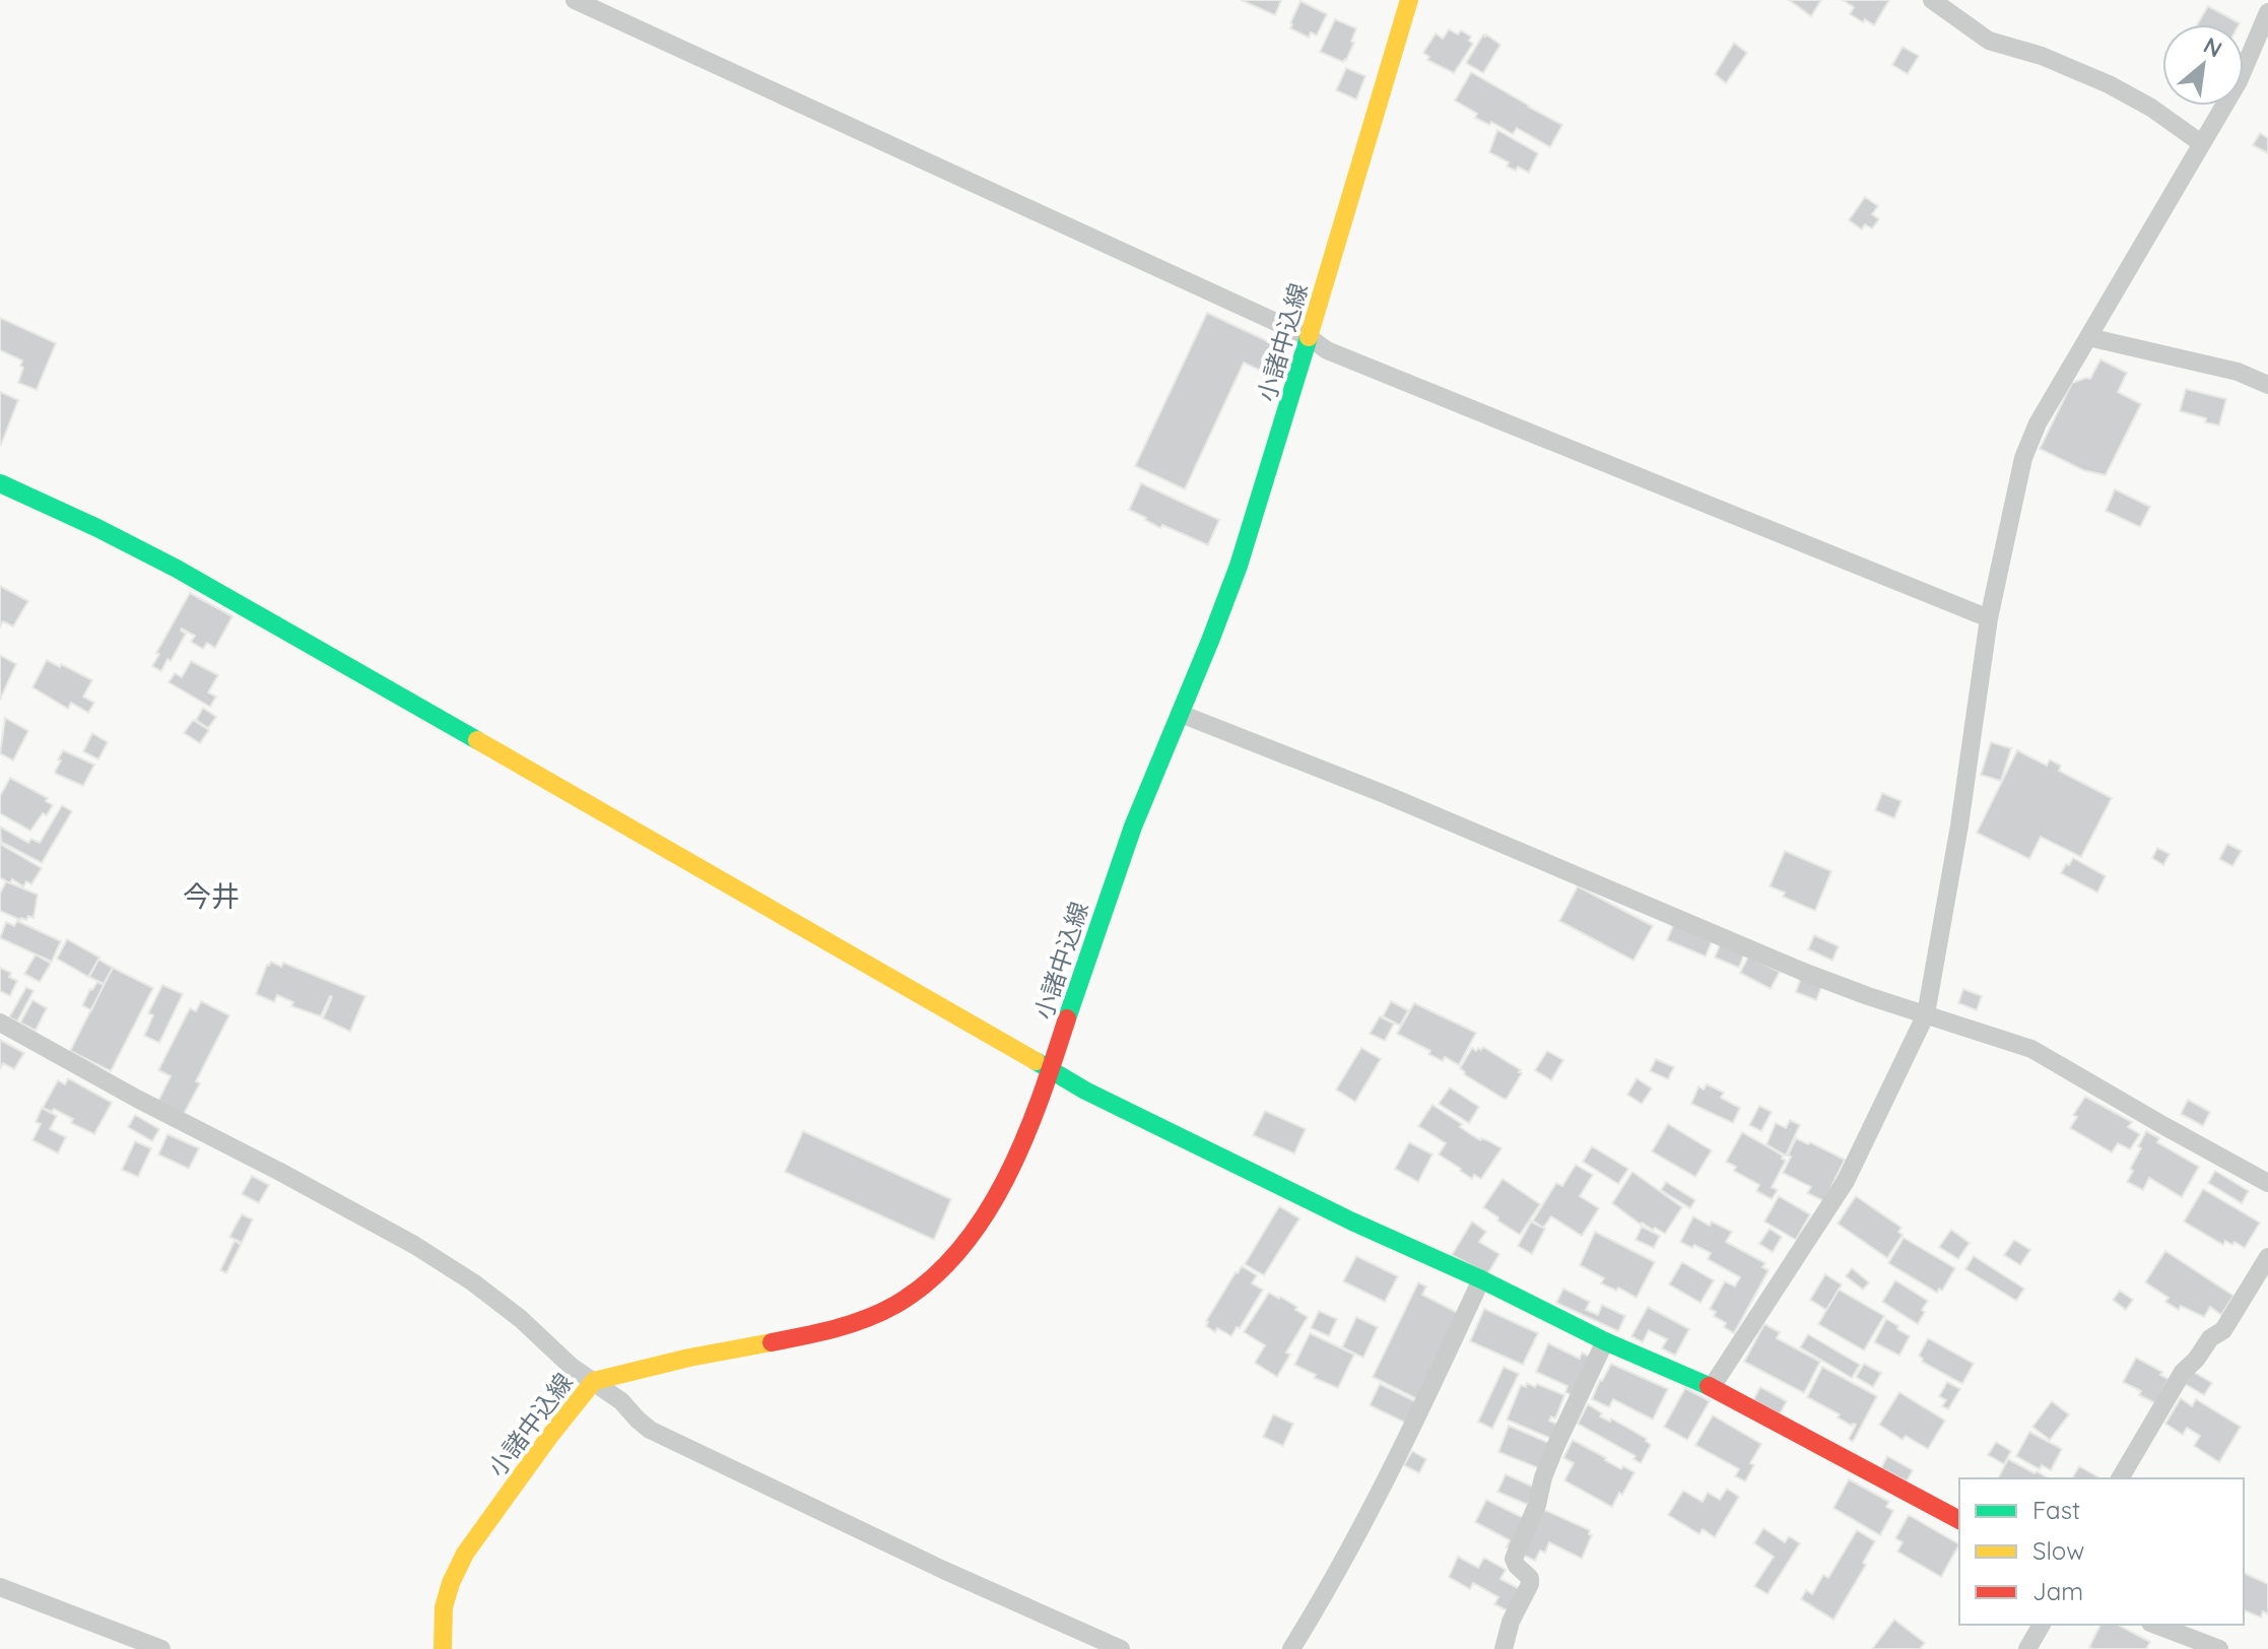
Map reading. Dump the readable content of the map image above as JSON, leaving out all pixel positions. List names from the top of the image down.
{
  "streets": {
    "street": ["小諸中込線"]
  },
  "districts": ["今井"],
  "legend": ["Fast", "Slow", "Jam"],
  "north": "top right"
}
